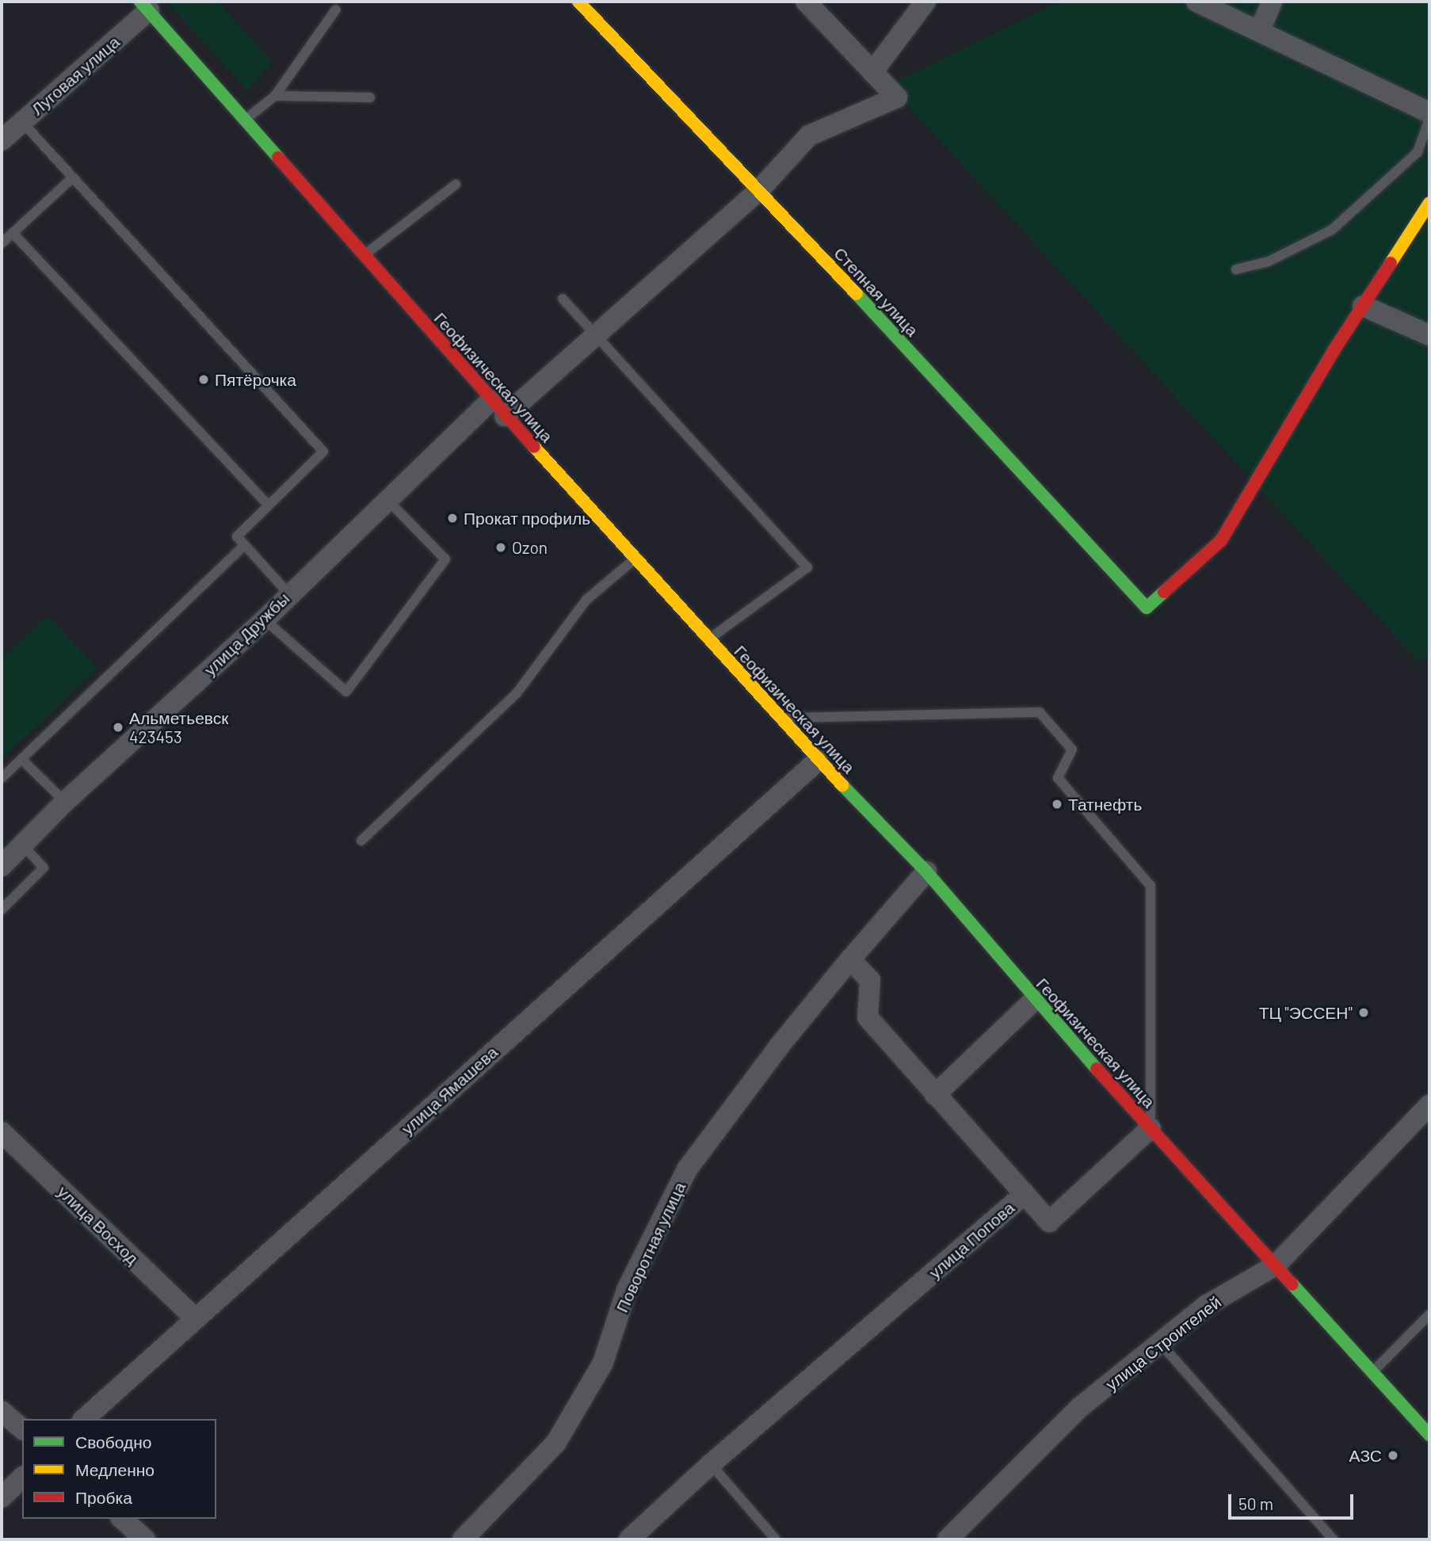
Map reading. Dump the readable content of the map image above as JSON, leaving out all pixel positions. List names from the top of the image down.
{
  "streets": {
    "main road": ["Степная улица", "Геофизическая улица"],
    "street": [
      "Луговая улица",
      "улица Дружбы",
      "улица Ямашева",
      "улица Восход",
      "улица Попова",
      "Поворотная улица",
      "улица Строителей"
    ]
  },
  "crossings": [
    ["Луговая улица", "Геофизическая улица"],
    ["Степная улица", "улица Дружбы"],
    ["Геофизическая улица", "улица Дружбы"],
    ["Геофизическая улица", "улица Ямашева"],
    ["Геофизическая улица", "улица Строителей"],
    ["улица Ямашева", "улица Восход"],
    ["улица Попова", "Поворотная улица"]
  ],
  "places": [
    "Пятёрочка",
    "Прокат профиль",
    "Ozon",
    "Альметьевск 423453",
    "Татнефть",
    "ТЦ \"ЭССЕН\"",
    "АЗС"
  ],
  "legend": ["Свободно", "Медленно", "Пробка"],
  "scale_bar": "50 m"
}
